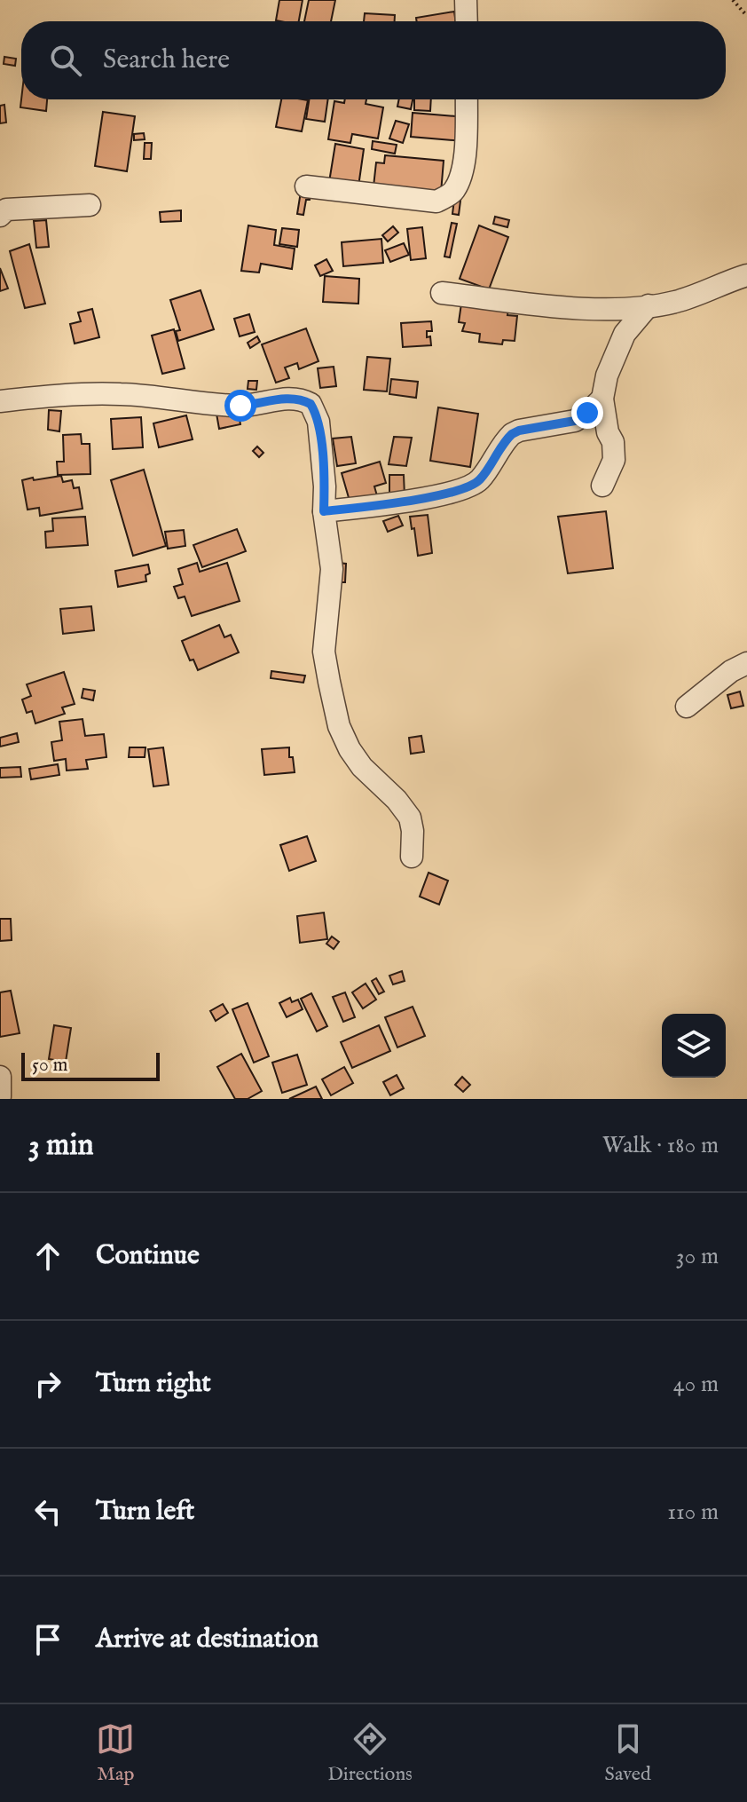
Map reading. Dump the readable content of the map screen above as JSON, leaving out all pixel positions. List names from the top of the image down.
{
  "scale_bar": "50 m",
  "page": {
    "search": "Search here",
    "scale": "50 m",
    "heading": ["3 min", "Walk · 180 m"],
    "list": [
      ["Continue", "30 m"],
      ["Turn right", "40 m"],
      ["Turn left", "110 m"],
      "Arrive at destination"
    ],
    "nav": ["Map", "Directions", "Saved"]
  }
}
